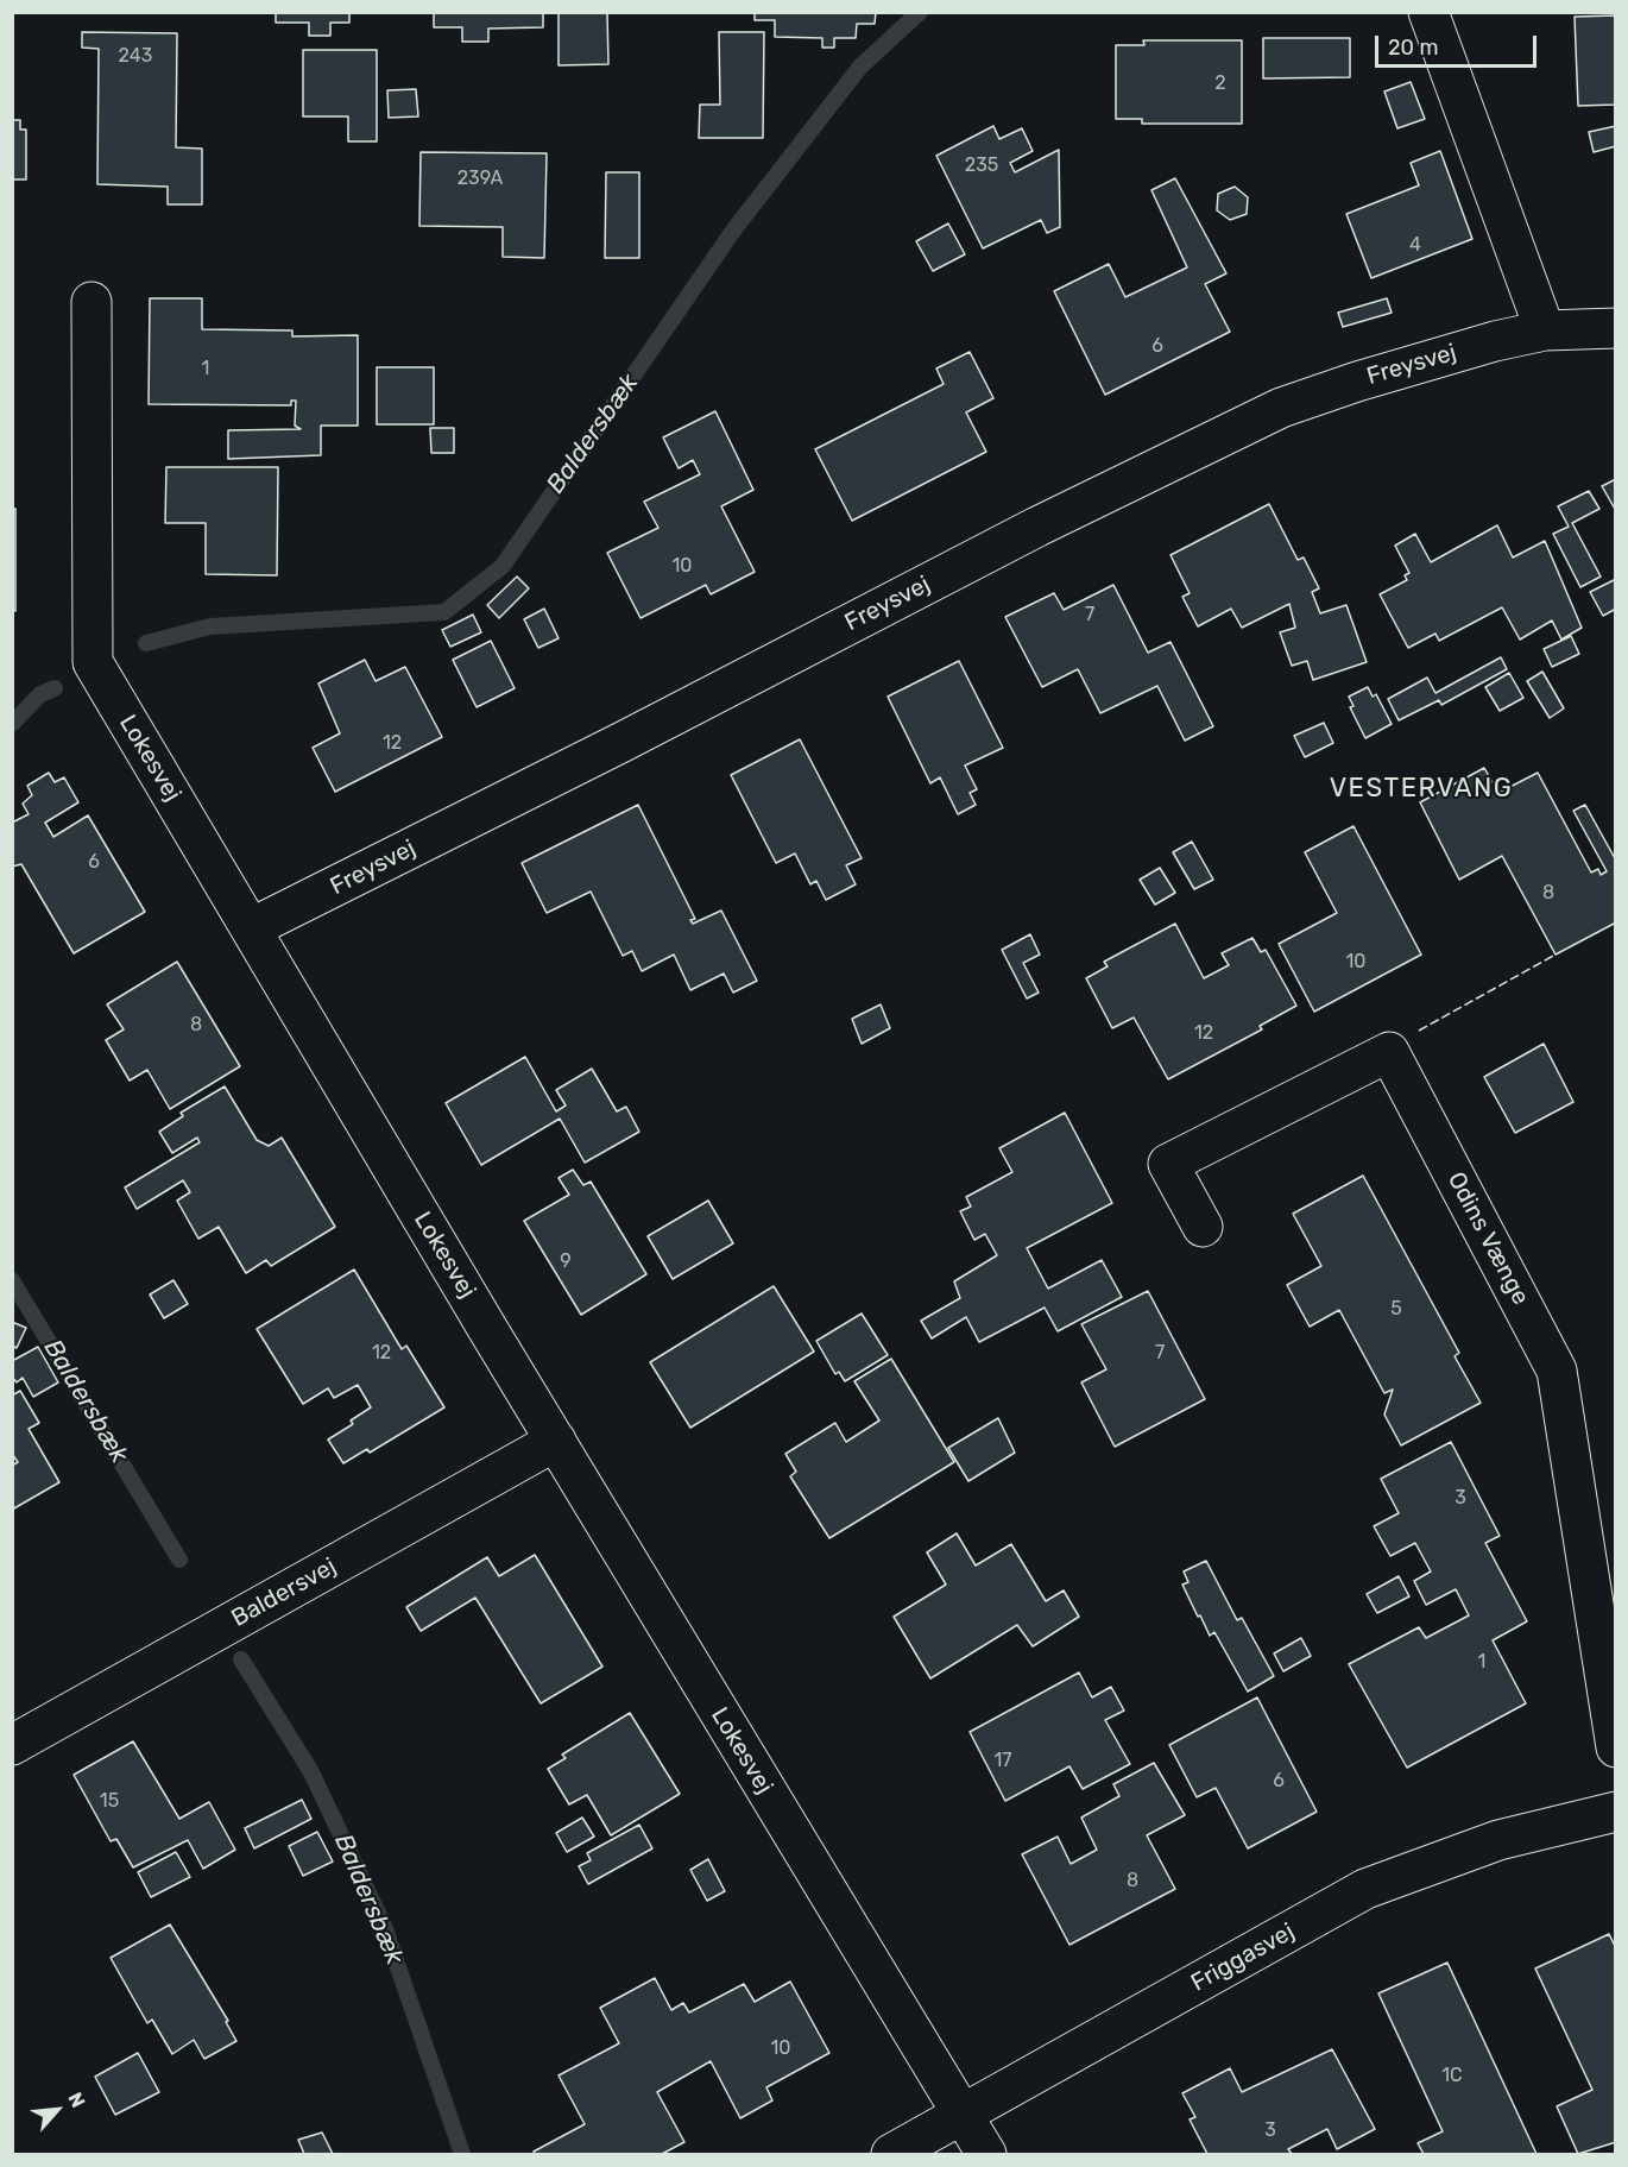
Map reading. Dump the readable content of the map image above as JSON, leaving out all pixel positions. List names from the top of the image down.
{
  "streets": {
    "street": [
      "Freysvej",
      "Lokesvej",
      "Odins Vænge",
      "Baldersvej",
      "Friggasvej"
    ]
  },
  "crossings": [
    ["Freysvej", "Lokesvej"],
    ["Lokesvej", "Baldersvej"],
    ["Lokesvej", "Friggasvej"]
  ],
  "districts": ["VESTERVANG"],
  "water": ["Baldersbæk"],
  "house_numbers": [
    "243",
    "2",
    "235",
    "239A",
    "4",
    "6",
    "1",
    "10",
    "7",
    "12",
    "6",
    "8",
    "10",
    "8",
    "12",
    "9",
    "5",
    "12",
    "7",
    "3",
    "1",
    "17",
    "6",
    "15",
    "8",
    "10",
    "1C",
    "3"
  ],
  "scale_bar": "20 m",
  "north": "top right"
}
